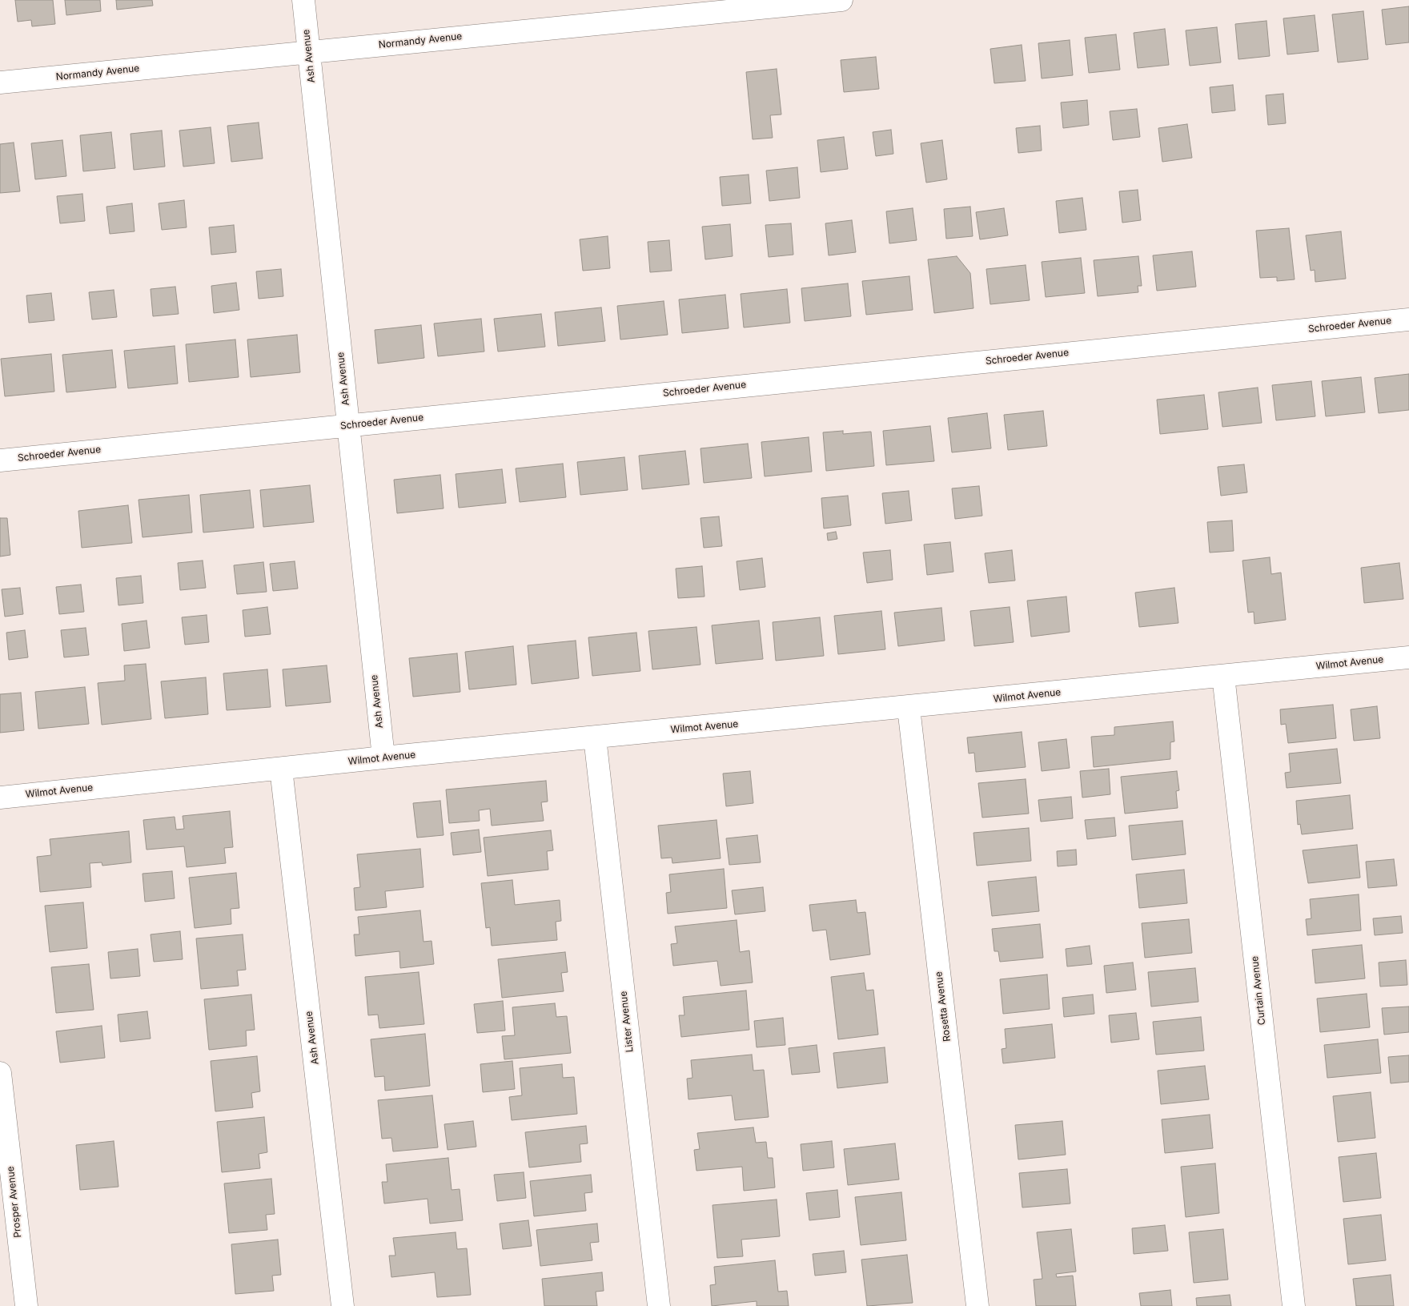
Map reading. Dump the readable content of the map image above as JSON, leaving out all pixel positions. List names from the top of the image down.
{
  "streets": {
    "street": [
      "Normandy Avenue",
      "Ash Avenue",
      "Schroeder Avenue",
      "Wilmot Avenue",
      "Curtain Avenue",
      "Rosetta Avenue",
      "Lister Avenue",
      "Prosper Avenue"
    ]
  },
  "crossings": [
    ["Normandy Avenue", "Ash Avenue"],
    ["Ash Avenue", "Schroeder Avenue"],
    ["Ash Avenue", "Wilmot Avenue"],
    ["Wilmot Avenue", "Curtain Avenue"],
    ["Wilmot Avenue", "Rosetta Avenue"],
    ["Wilmot Avenue", "Lister Avenue"]
  ]
}
